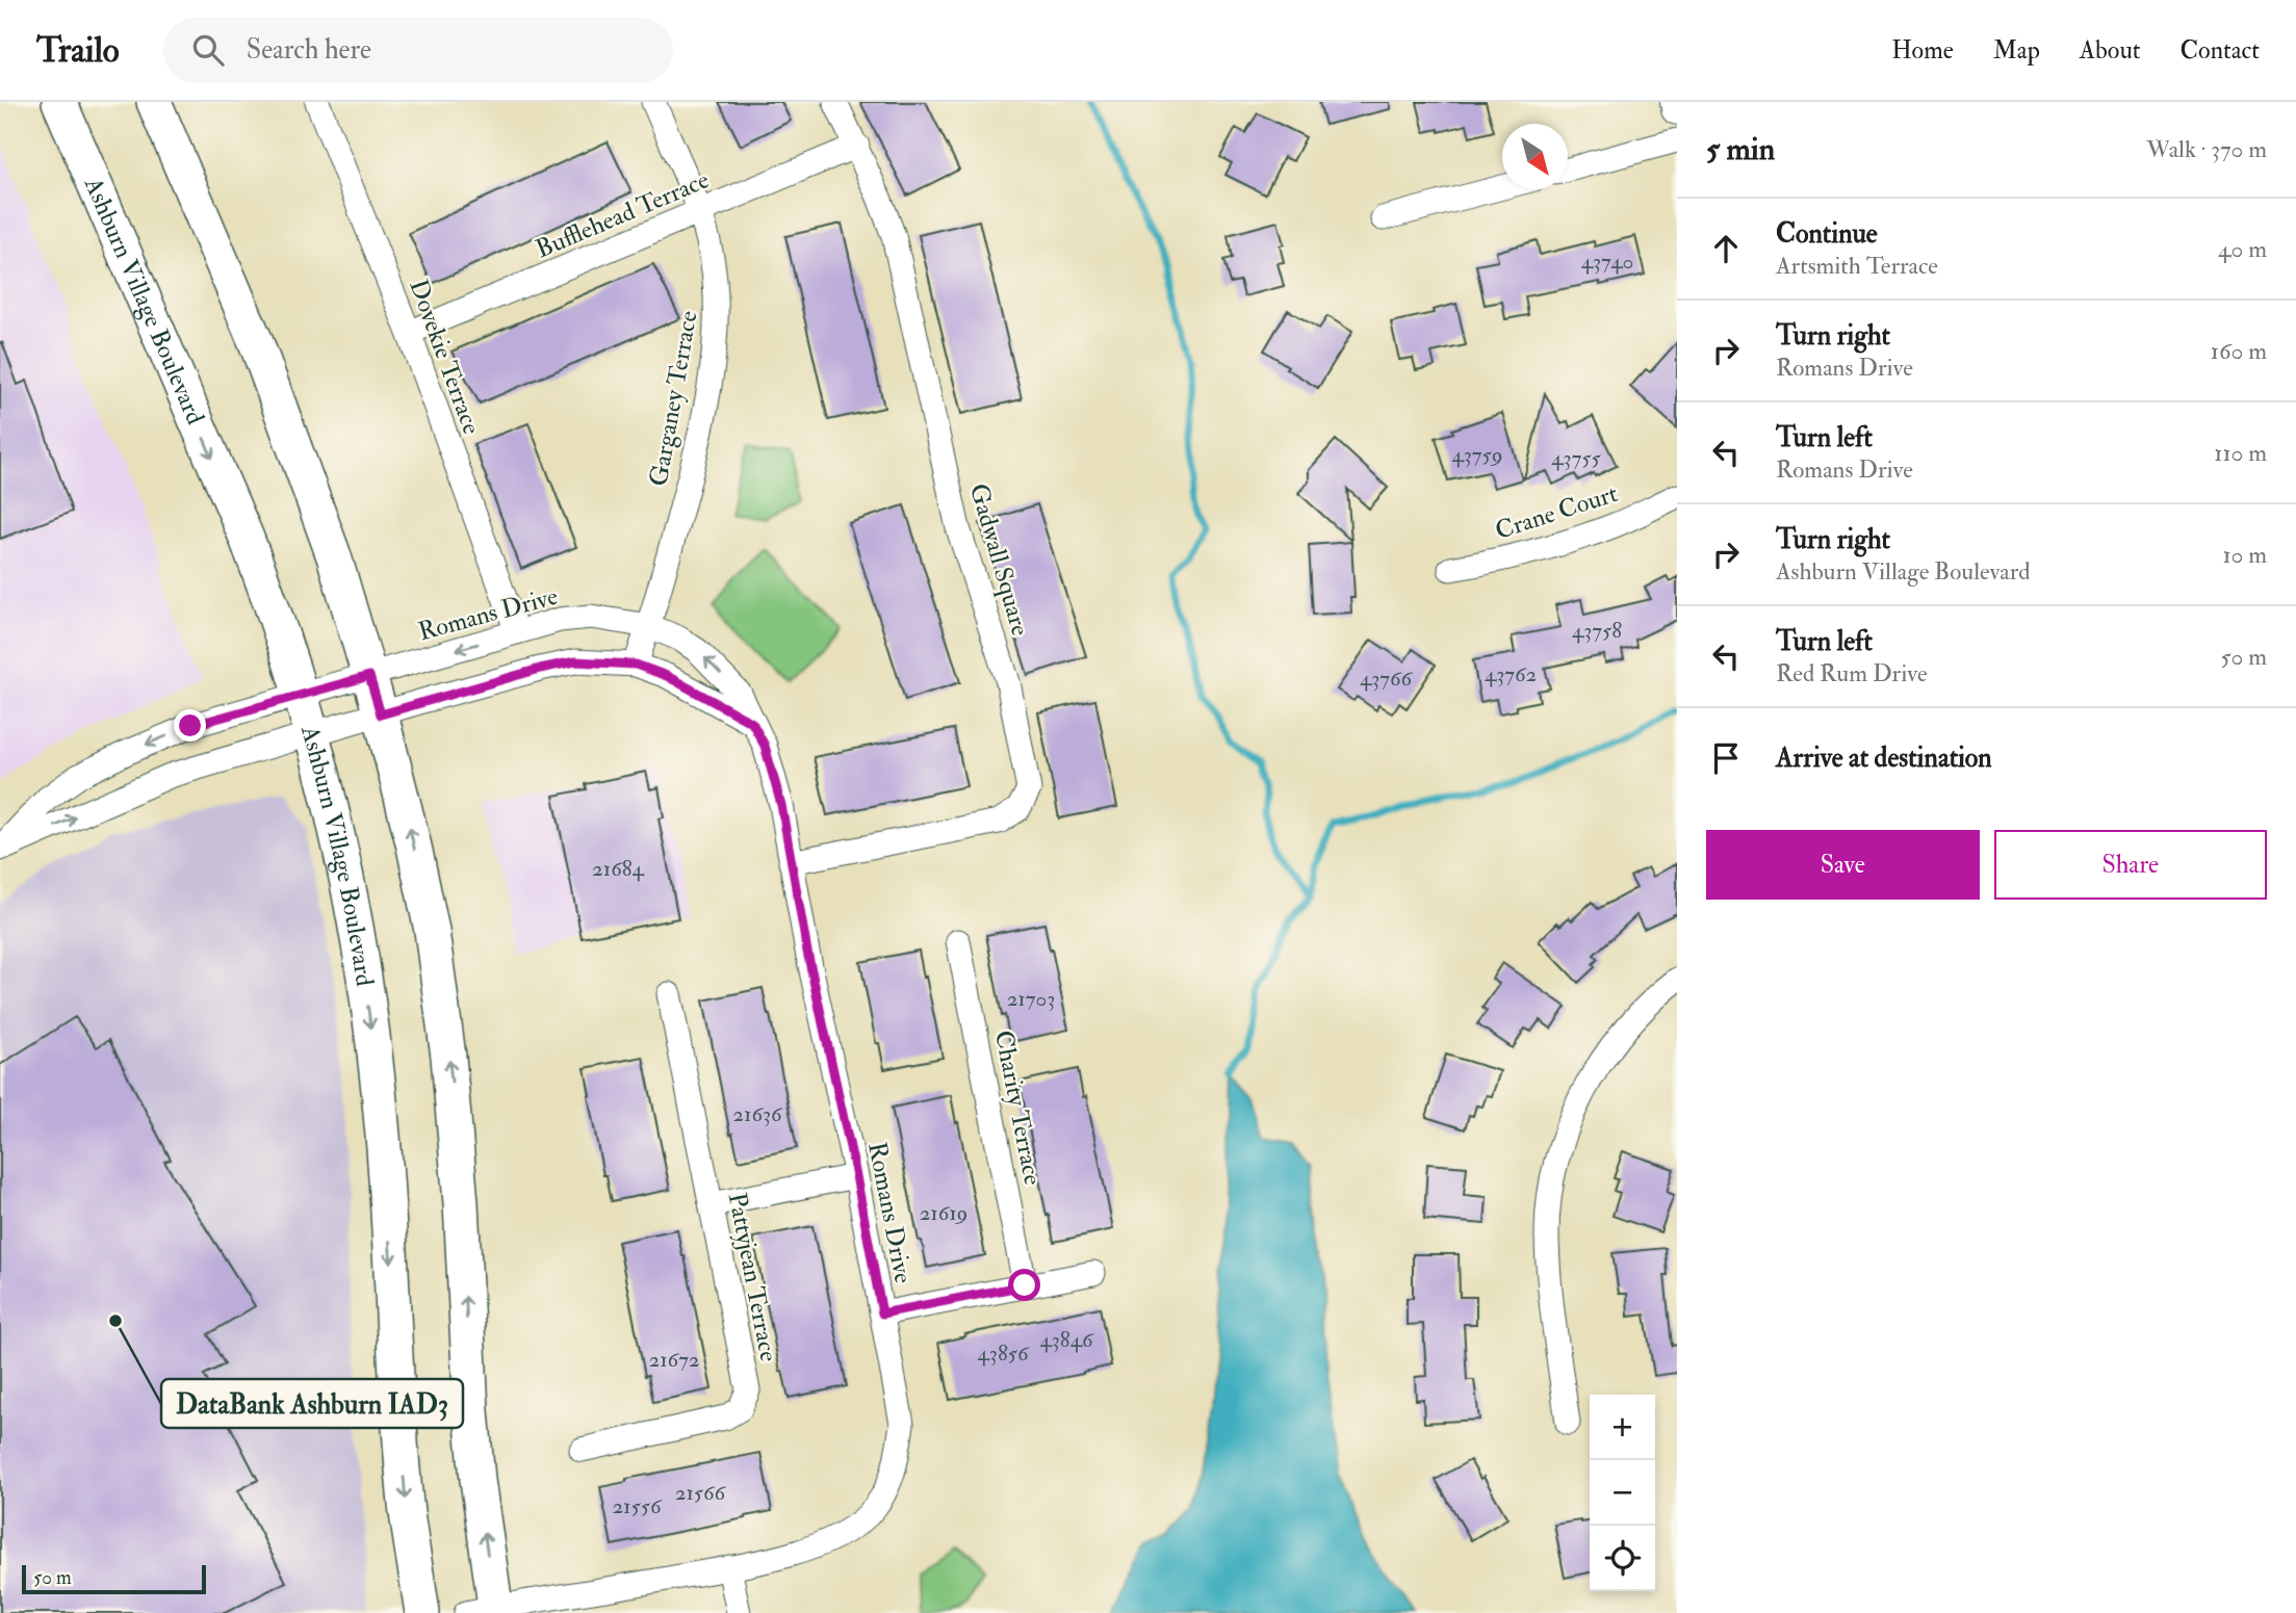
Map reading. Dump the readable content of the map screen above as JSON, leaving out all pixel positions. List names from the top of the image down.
{
  "streets": {
    "main road": ["Ashburn Village Boulevard"],
    "street": [
      "Bufflehead Terrace",
      "Dovekie Terrace",
      "Garganey Terrace",
      "Crane Court",
      "Gadwall Square",
      "Romans Drive",
      "Charity Terrace",
      "Pattyjean Terrace"
    ]
  },
  "crossings": [
    ["Bufflehead Terrace", "Dovekie Terrace"],
    ["Bufflehead Terrace", "Garganey Terrace"],
    ["Bufflehead Terrace", "Gadwall Square"],
    ["Ashburn Village Boulevard", "Romans Drive"],
    ["Dovekie Terrace", "Romans Drive"],
    ["Garganey Terrace", "Romans Drive"],
    ["Gadwall Square", "Romans Drive"]
  ],
  "places": ["DataBank Ashburn IAD3"],
  "house_numbers": [
    "43740",
    "43759",
    "43755",
    "43758",
    "43762",
    "43766",
    "21684",
    "21703",
    "21636",
    "21619",
    "43846",
    "43856",
    "21672",
    "21566",
    "21556"
  ],
  "scale_bar": "50 m",
  "north": "bottom right",
  "page": {
    "header": "Trailo",
    "search": "Search here",
    "nav": [
      "Home",
      "Map",
      "About",
      "Contact"
    ],
    "heading": ["5 min", "Walk · 370 m"],
    "list": [
      ["Continue", "Artsmith Terrace", "40 m"],
      ["Turn right", "Romans Drive", "160 m"],
      ["Turn left", "Romans Drive", "110 m"],
      ["Turn right", "Ashburn Village Boulevard", "10 m"],
      ["Turn left", "Red Rum Drive", "50 m"],
      "Arrive at destination"
    ],
    "buttons": ["Save", "Share"],
    "map_buttons": ["+", "−"],
    "scale": "50 m"
  }
}
